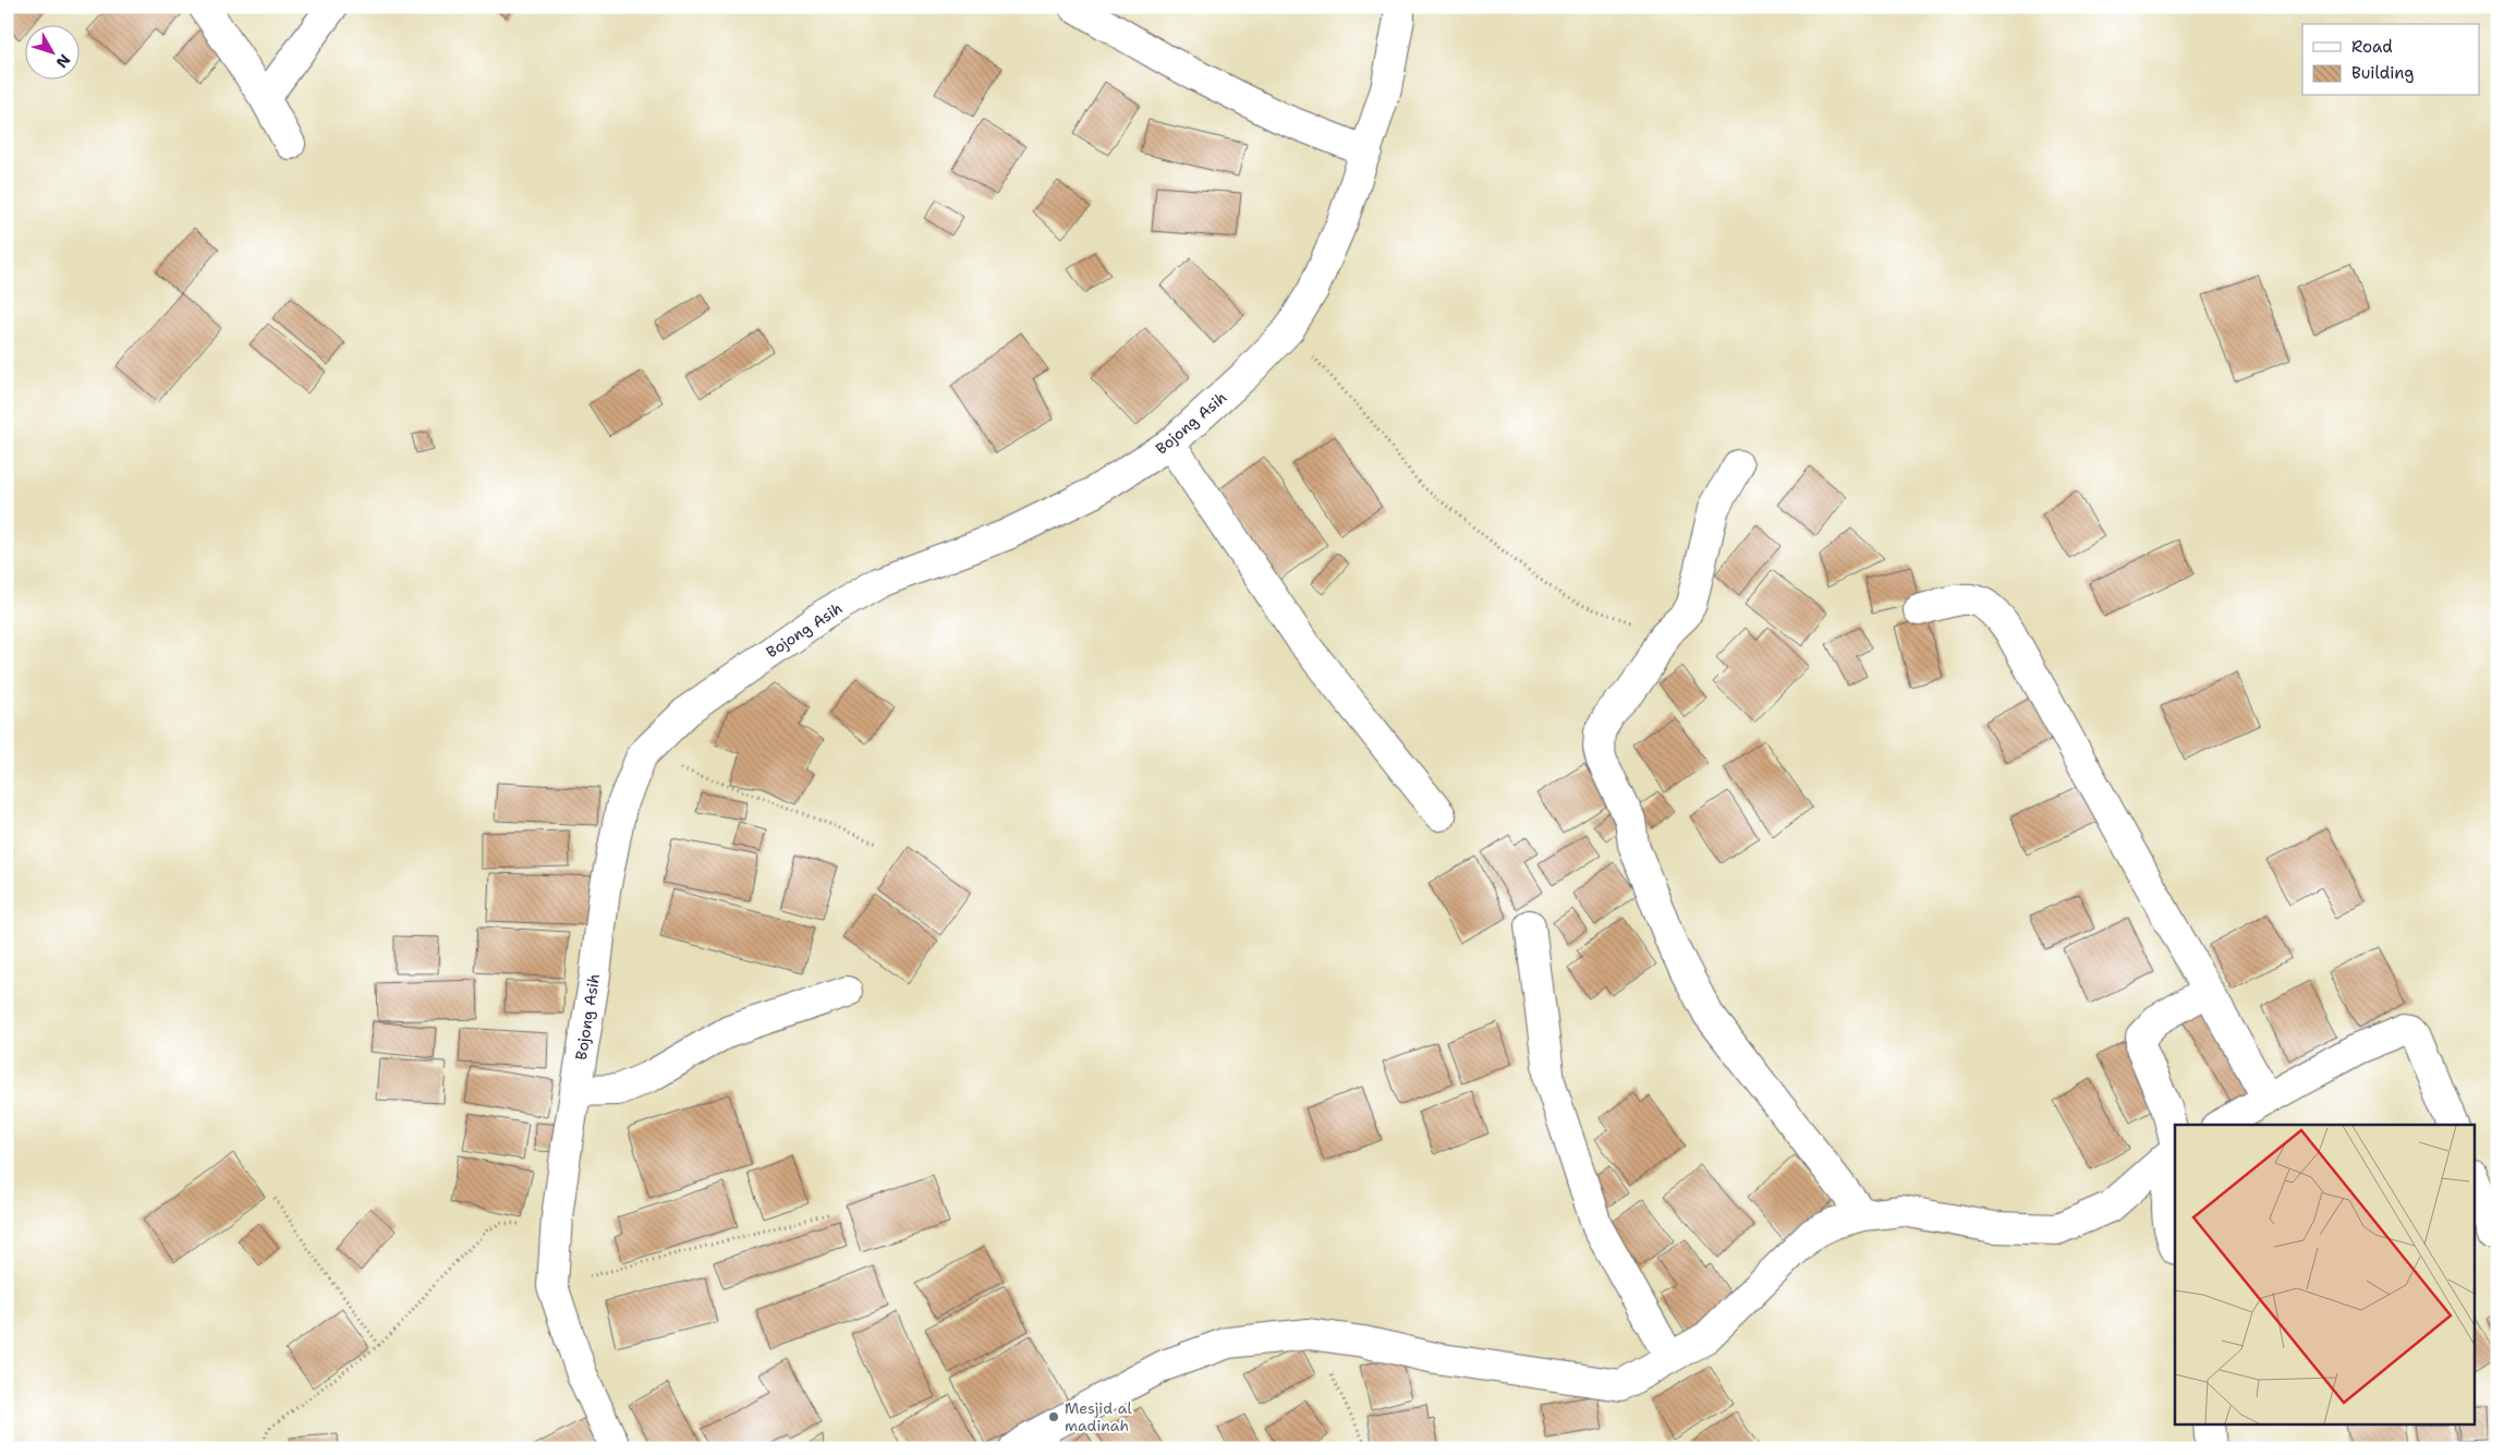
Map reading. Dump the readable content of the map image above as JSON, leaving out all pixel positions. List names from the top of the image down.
{
  "streets": {
    "street": ["Bojong Asih"]
  },
  "places": ["Mesjid al madinah"],
  "legend": ["Road", "Building"],
  "north": "bottom right"
}
